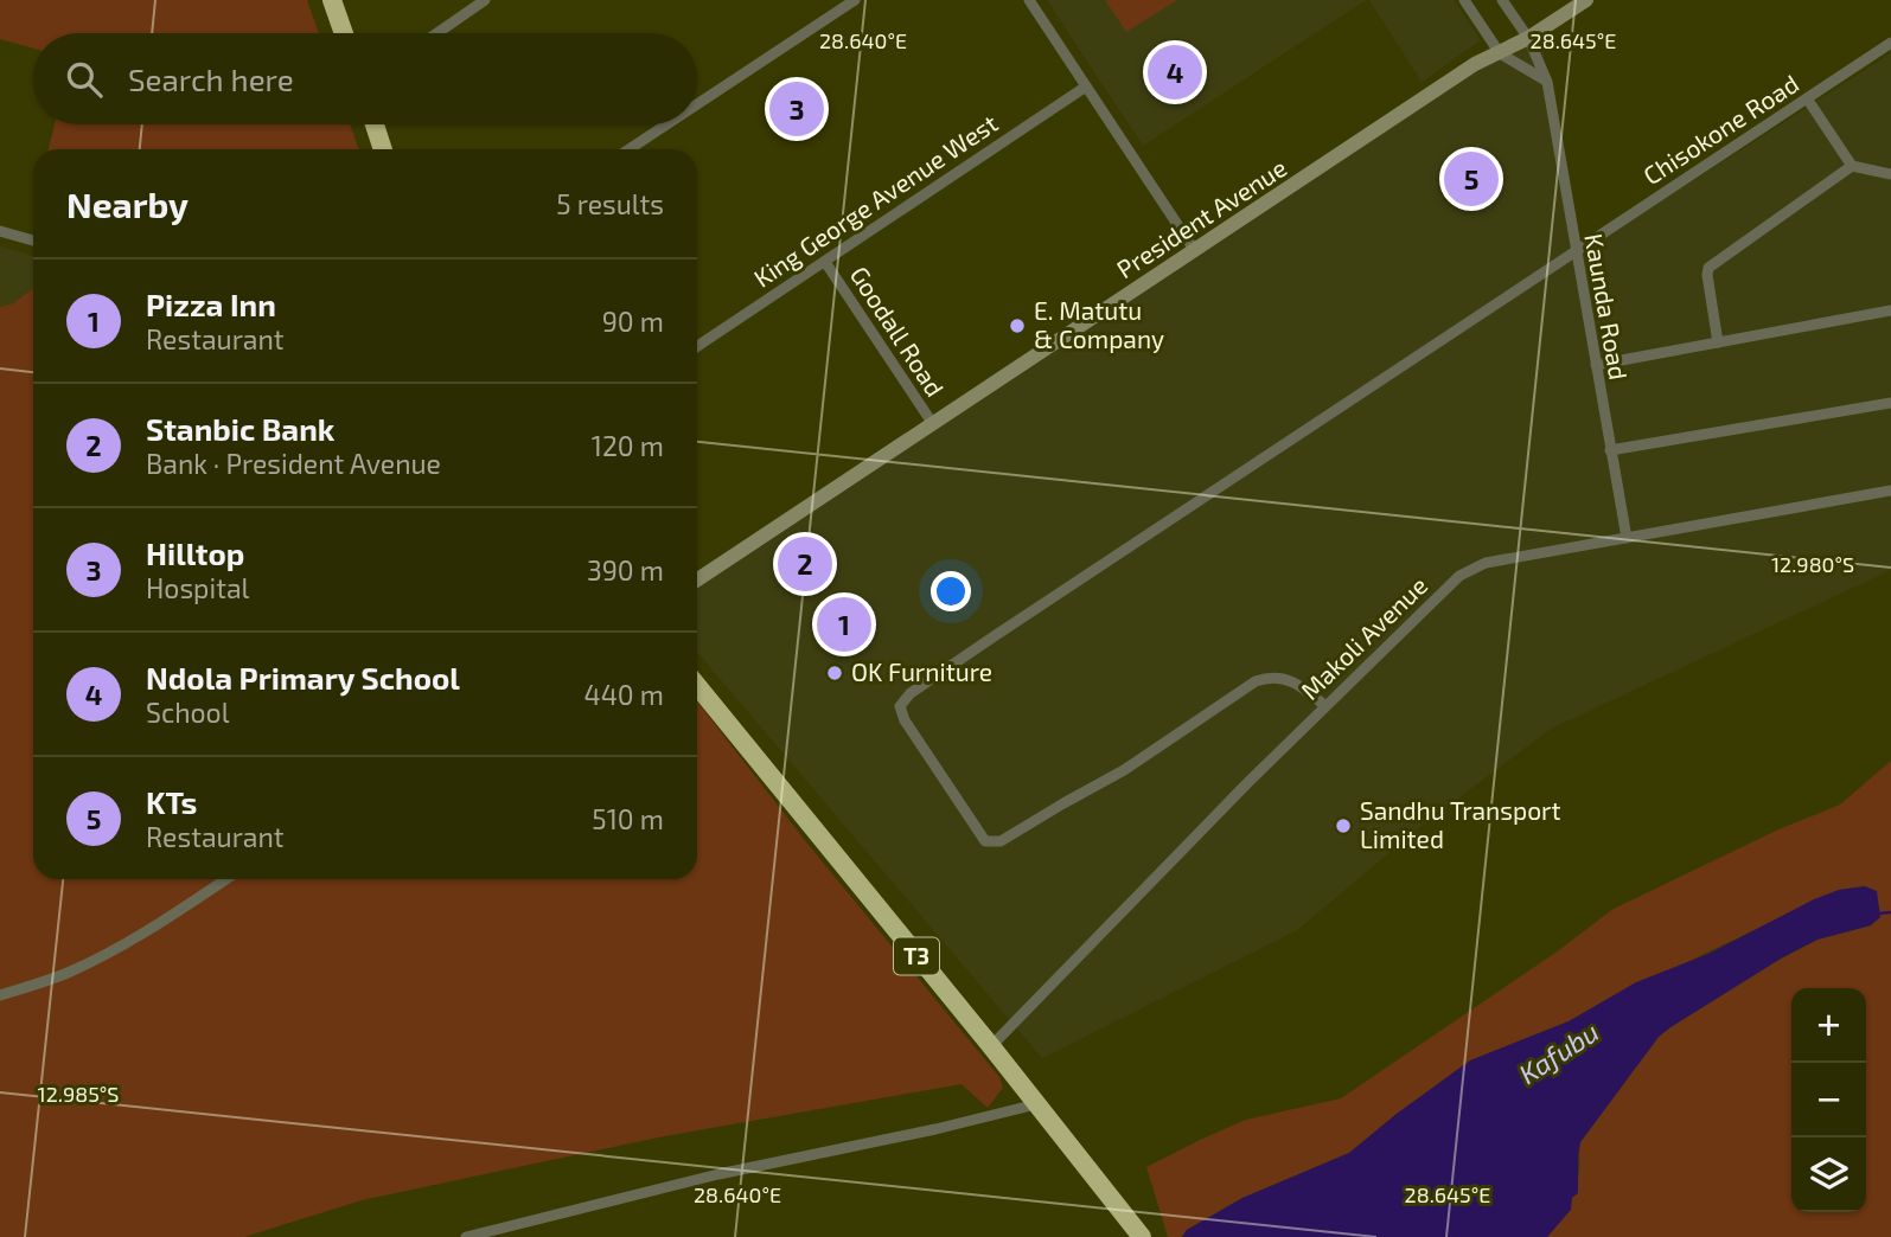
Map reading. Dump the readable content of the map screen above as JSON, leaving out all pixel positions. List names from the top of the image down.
{
  "streets": {
    "highway": ["T3"],
    "main road": ["President Avenue"],
    "street": [
      "Chisokone Road",
      "King George Avenue West",
      "Kaunda Road",
      "Goodall Road",
      "Makoli Avenue"
    ]
  },
  "crossings": [
    ["Chisokone Road", "Kaunda Road"],
    ["Chisokone Road", "Makoli Avenue"],
    ["King George Avenue West", "Goodall Road"],
    ["President Avenue", "Kaunda Road"],
    ["President Avenue", "Goodall Road"],
    ["Kaunda Road", "Makoli Avenue"],
    ["Makoli Avenue", "T3"]
  ],
  "water": ["Kafubu"],
  "places": ["E. Matutu & Company", "OK Furniture", "Sandhu Transport Limited"],
  "page": {
    "search": "Search here",
    "pins": [
      "4",
      "3",
      "5",
      "2",
      "1"
    ],
    "heading": ["Nearby", "5 results"],
    "list": [
      {
        "mark": "1",
        "name": "Pizza Inn",
        "note": "Restaurant",
        "value": "90 m"
      },
      {
        "mark": "2",
        "name": "Stanbic Bank",
        "note": "Bank · President Avenue",
        "value": "120 m"
      },
      {
        "mark": "3",
        "name": "Hilltop",
        "note": "Hospital",
        "value": "390 m"
      },
      {
        "mark": "4",
        "name": "Ndola Primary School",
        "note": "School",
        "value": "440 m"
      },
      {
        "mark": "5",
        "name": "KTs",
        "note": "Restaurant",
        "value": "510 m"
      }
    ],
    "map_buttons": ["+", "−"]
  },
  "coordinates": [
    "28.640°E",
    "28.645°E",
    "12.980°S",
    "12.985°S"
  ]
}
